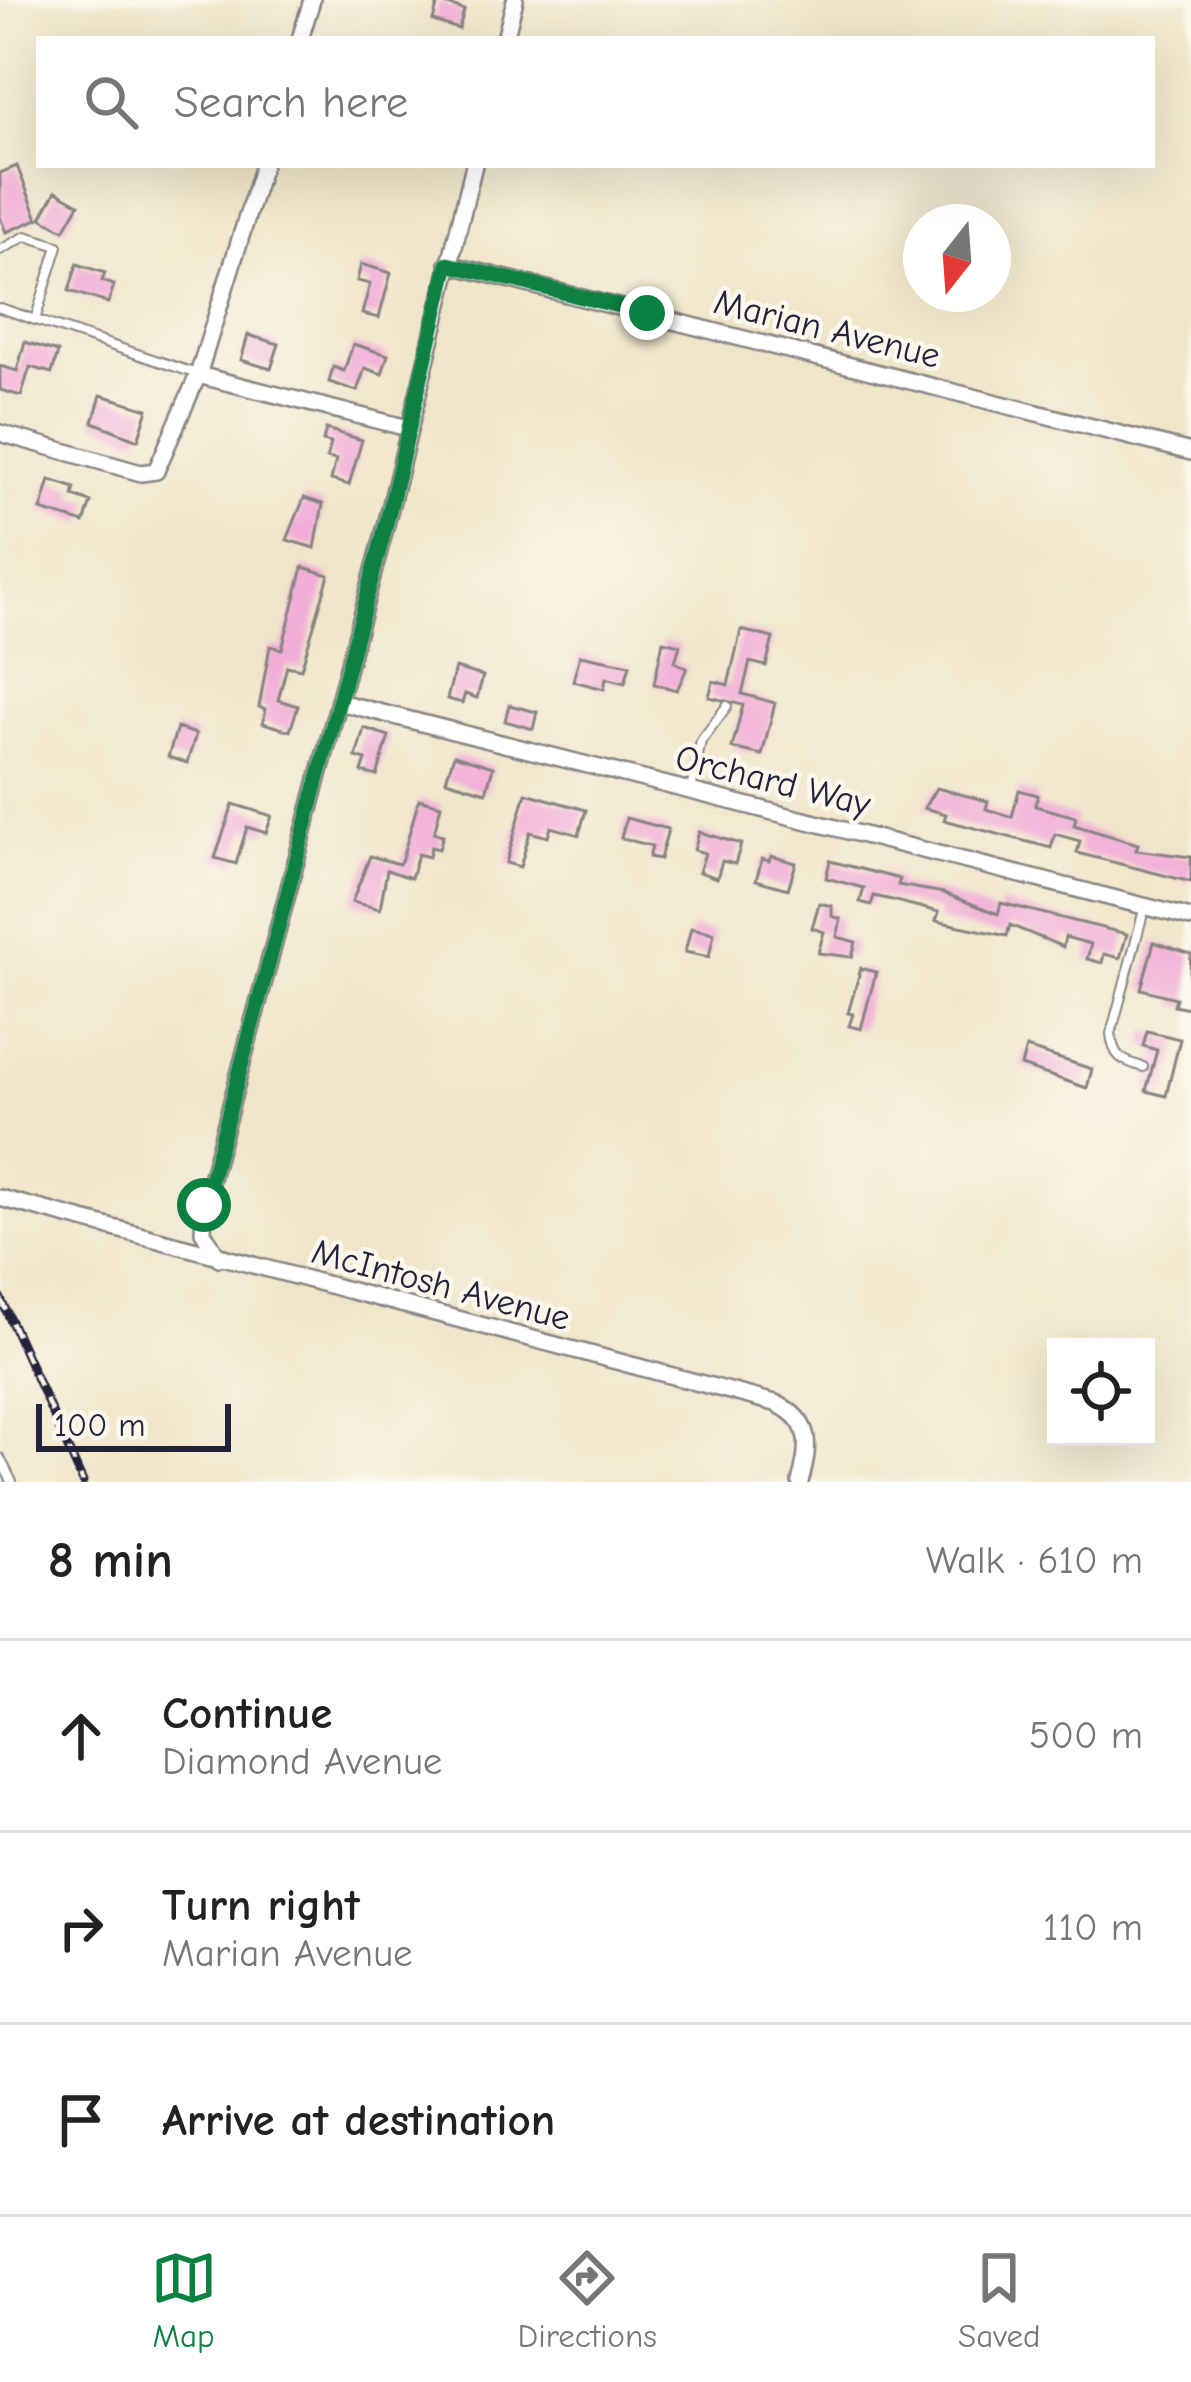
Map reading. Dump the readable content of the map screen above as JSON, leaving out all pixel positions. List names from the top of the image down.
{
  "streets": {
    "street": ["Marian Avenue", "Orchard Way", "McIntosh Avenue"]
  },
  "scale_bar": "100 m",
  "north": "bottom",
  "page": {
    "search": "Search here",
    "scale": "100 m",
    "heading": ["8 min", "Walk · 610 m"],
    "list": [
      ["Continue", "Diamond Avenue", "500 m"],
      ["Turn right", "Marian Avenue", "110 m"],
      "Arrive at destination"
    ],
    "nav": ["Map", "Directions", "Saved"]
  }
}
